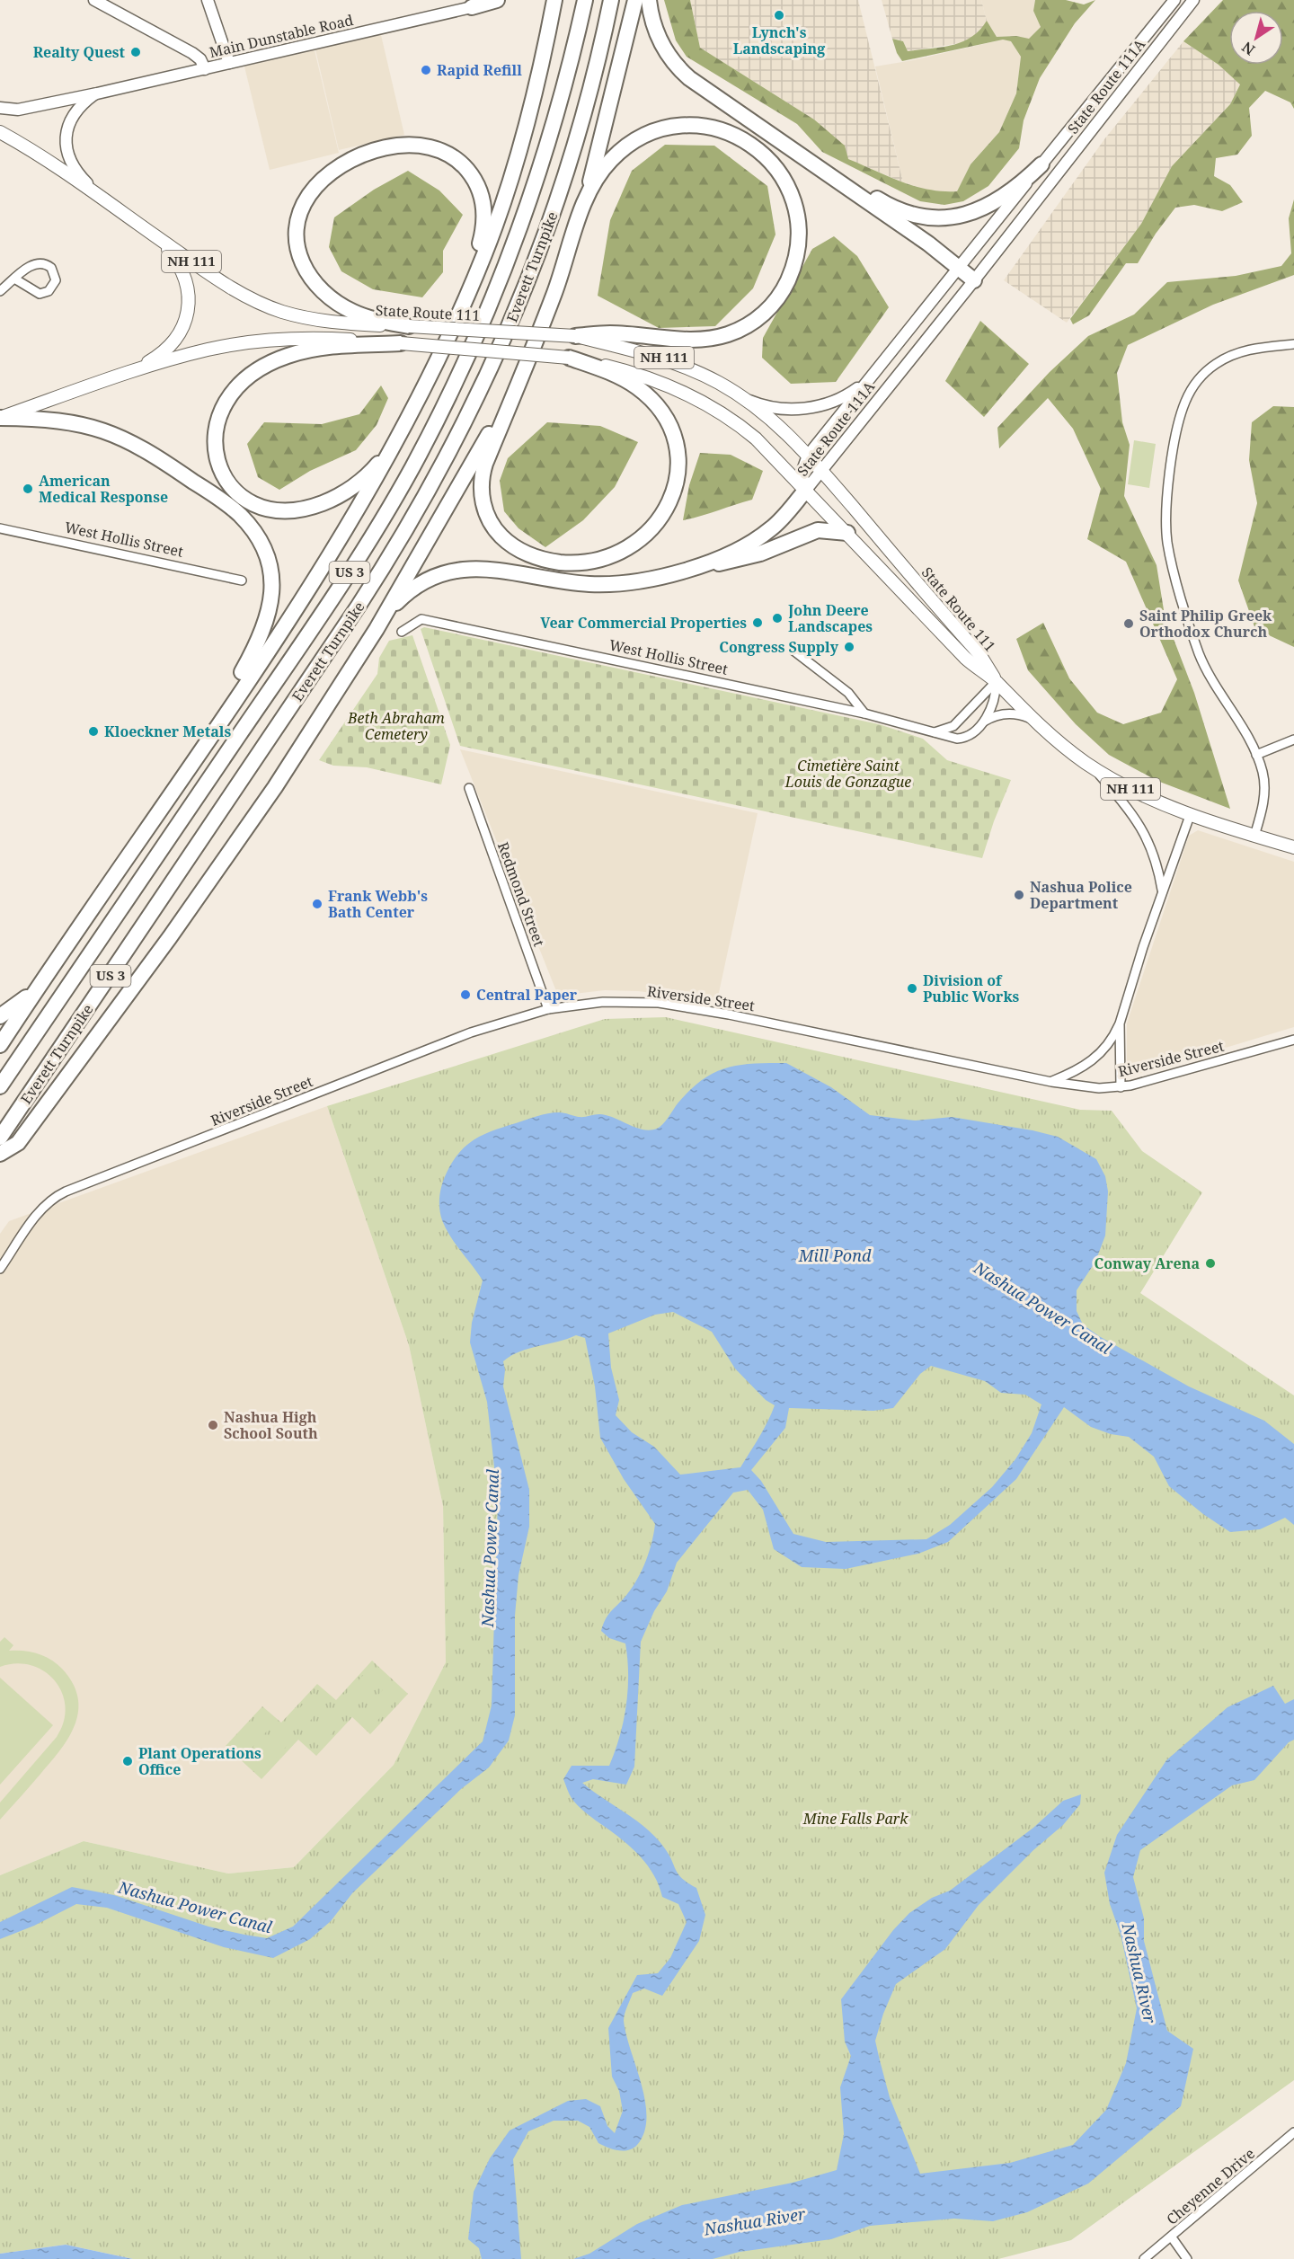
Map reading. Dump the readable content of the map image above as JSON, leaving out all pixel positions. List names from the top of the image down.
{
  "streets": {
    "highway": ["Everett Turnpike", "US 3"],
    "main road": [
      "Main Dunstable Road",
      "State Route 111A",
      "NH 111",
      "State Route 111",
      "West Hollis Street"
    ],
    "street": ["Redmond Street", "Riverside Street", "Cheyenne Drive"]
  },
  "crossings": [
    ["Main Dunstable Road", "State Route 111"],
    ["State Route 111A", "State Route 111"],
    ["State Route 111", "West Hollis Street"],
    ["Redmond Street", "Riverside Street"]
  ],
  "water": ["Mill Pond", "Nashua Power Canal", "Nashua River"],
  "parks": ["Beth Abraham Cemetery", "Cimetière Saint Louis de Gonzague", "Mine Falls Park"],
  "places": [
    "Lynch's Landscaping",
    "Realty Quest",
    "Rapid Refill",
    "American Medical Response",
    "John Deere Landscapes",
    "Vear Commercial Properties",
    "Saint Philip Greek Orthodox Church",
    "Congress Supply",
    "Kloeckner Metals",
    "Nashua Police Department",
    "Frank Webb's Bath Center",
    "Division of Public Works",
    "Central Paper",
    "Conway Arena",
    "Nashua High School South",
    "Plant Operations Office"
  ],
  "north": "bottom left"
}
